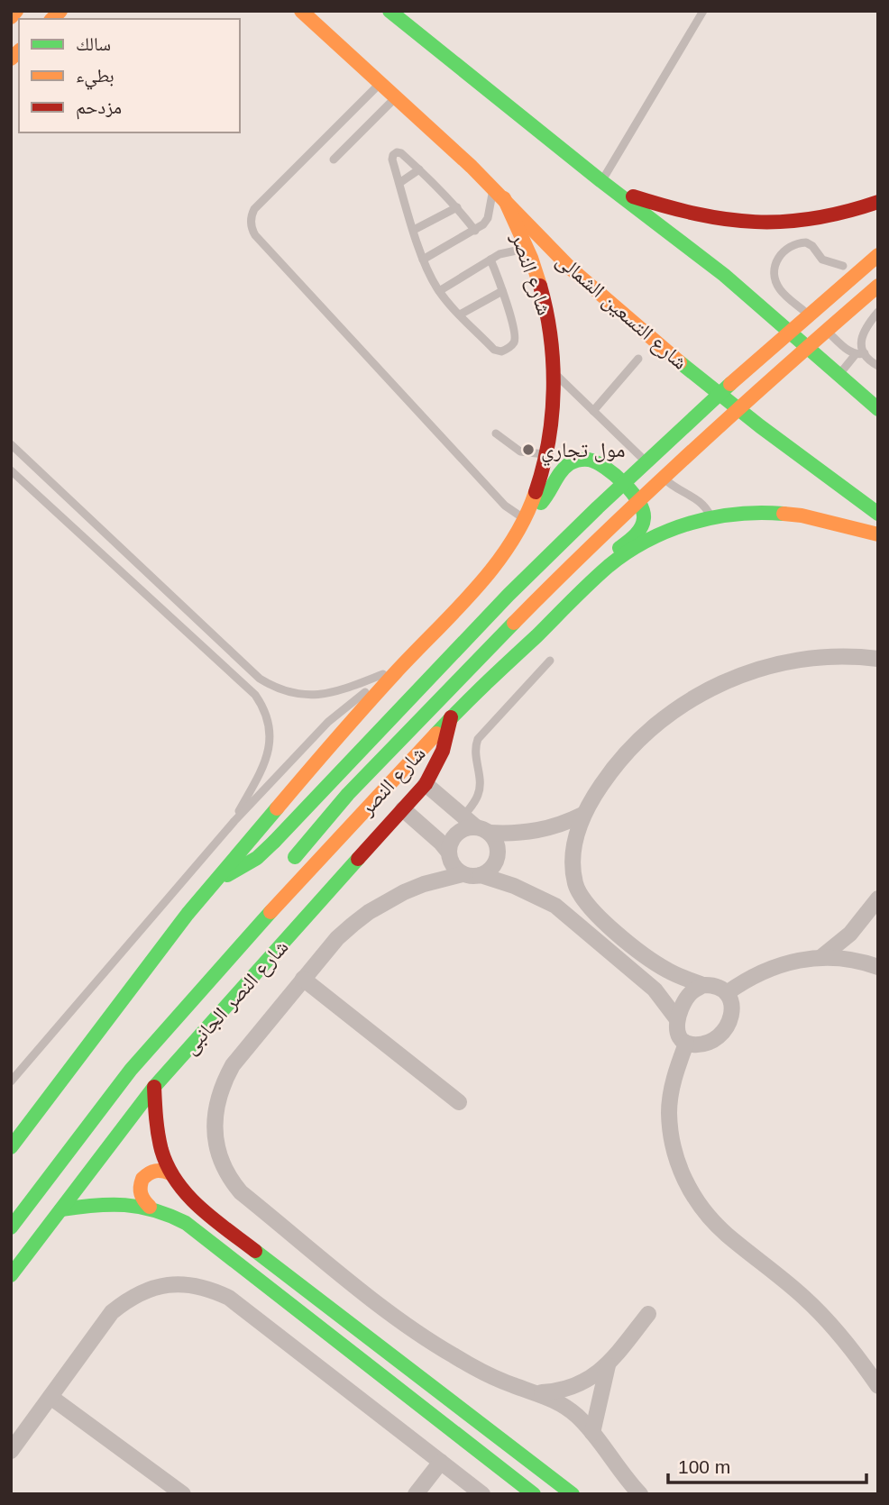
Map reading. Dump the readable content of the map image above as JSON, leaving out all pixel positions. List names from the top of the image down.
{
  "streets": {
    "main road": ["شارع النصر", "شارع التسعين الشمالى", "شارع النصر الجانبى"]
  },
  "crossings": [
    ["شارع النصر", "شارع التسعين الشمالى"],
    ["شارع النصر", "شارع النصر الجانبى"]
  ],
  "places": ["مول تجاري"],
  "legend": ["سالك", "بطيء", "مزدحم"],
  "scale_bar": "100 m"
}
